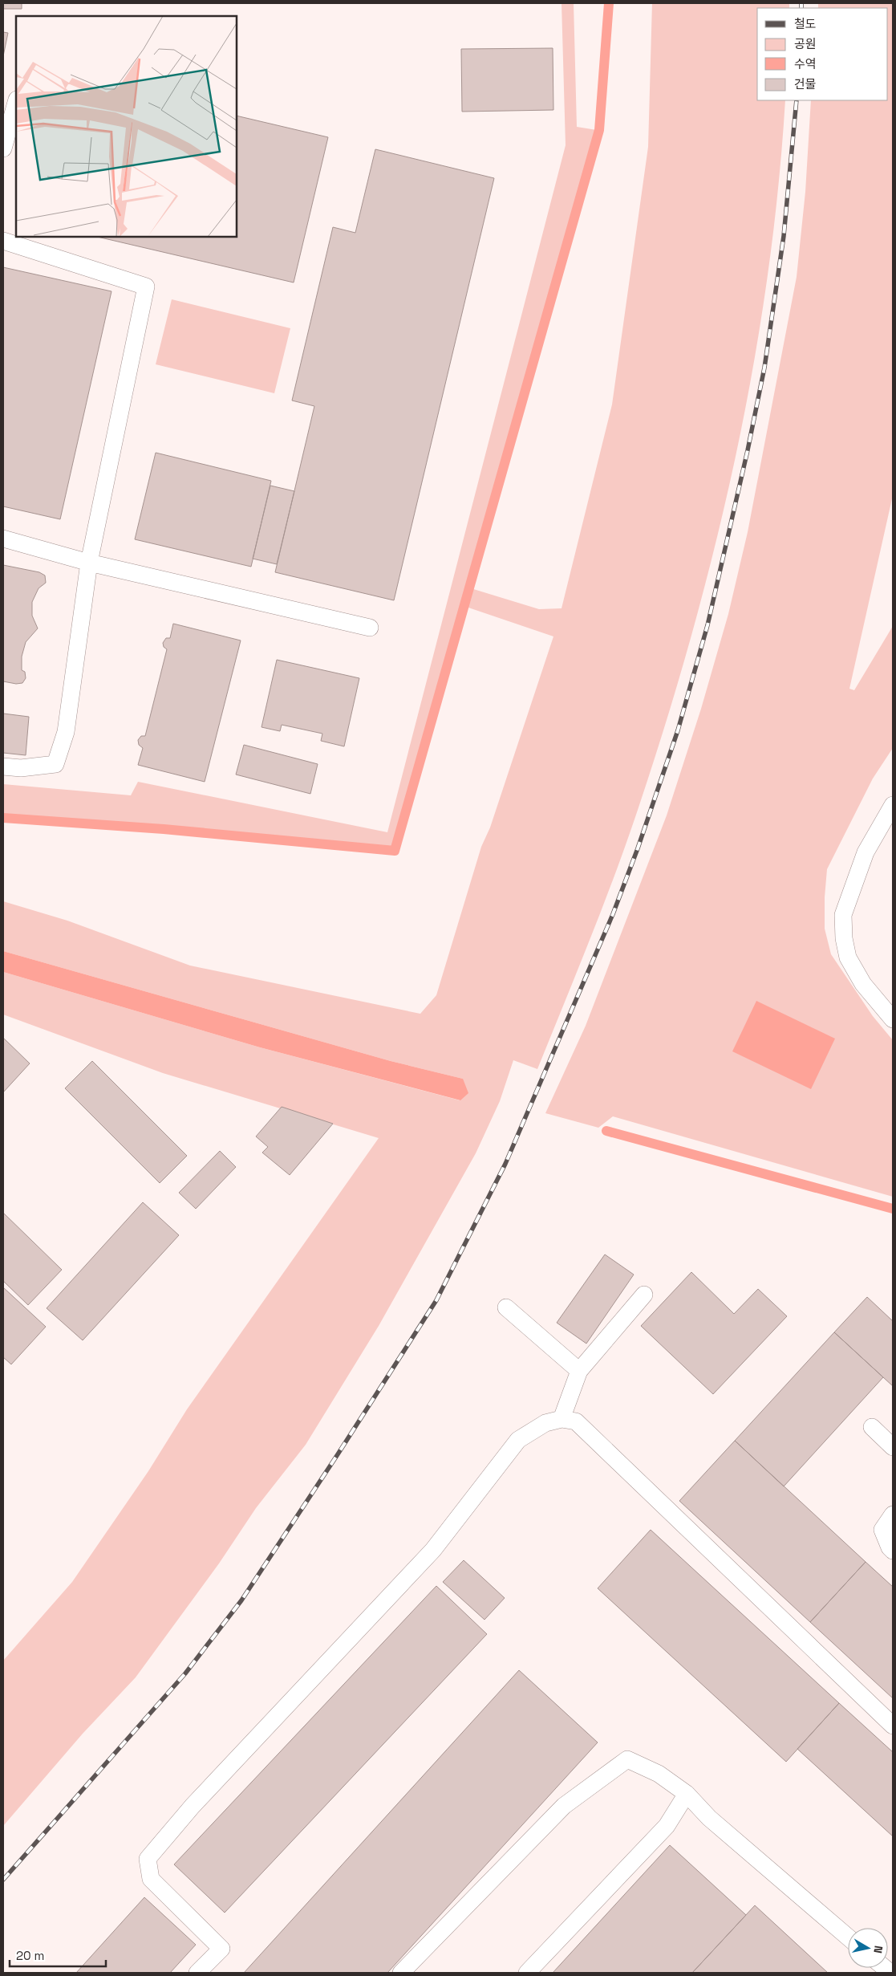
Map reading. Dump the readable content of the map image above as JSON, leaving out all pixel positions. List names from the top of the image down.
{
  "legend": [
    "철도",
    "공원",
    "수역",
    "건물"
  ],
  "scale_bar": "20 m",
  "north": "right"
}
